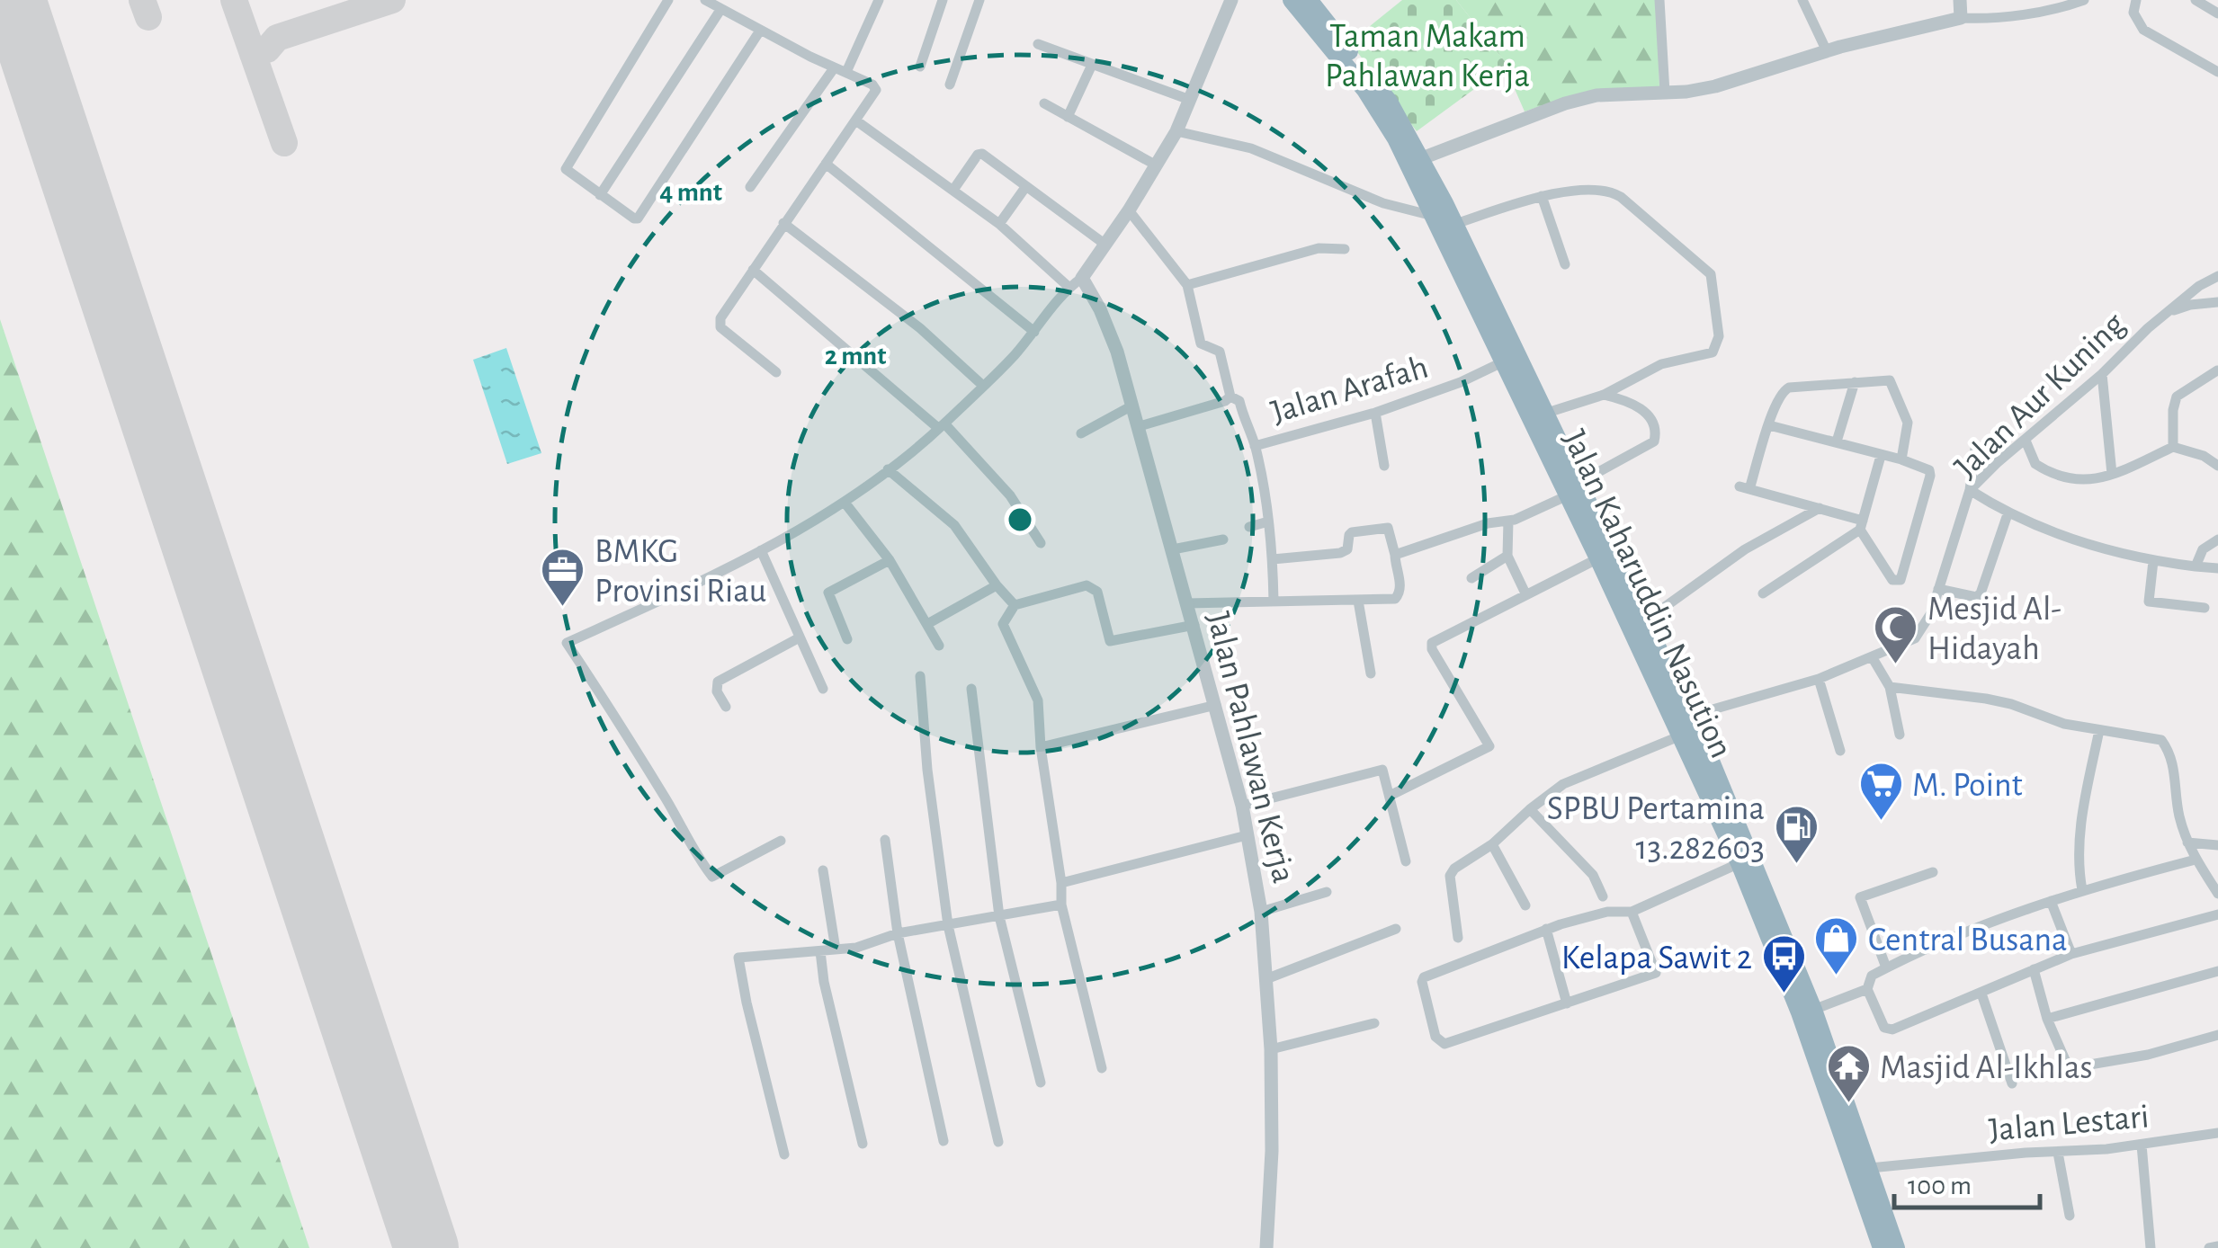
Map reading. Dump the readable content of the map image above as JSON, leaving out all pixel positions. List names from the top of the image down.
{
  "streets": {
    "highway": ["Jalan Kaharuddin Nasution"],
    "street": [
      "Jalan Arafah",
      "Jalan Aur Kuning",
      "Jalan Pahlawan Kerja",
      "Jalan Lestari"
    ]
  },
  "crossings": [
    ["Jalan Arafah", "Jalan Kaharuddin Nasution"],
    ["Jalan Aur Kuning", "Jalan Kaharuddin Nasution"],
    ["Jalan Kaharuddin Nasution", "Jalan Lestari"]
  ],
  "parks": ["Taman Makam Pahlawan Kerja"],
  "places": {
    "office": ["BMKG Provinsi Riau"],
    "mosque": ["Mesjid Al- Hidayah"],
    "supermarket": ["M. Point"],
    "fuel station": ["SPBU Pertamina 13.282603"],
    "shop": ["Central Busana"],
    "bus stop": ["Kelapa Sawit 2"],
    "temple": ["Masjid Al-Ikhlas"]
  },
  "scale_bar": "100 m",
  "rings": ["4 mnt", "2 mnt"]
}
